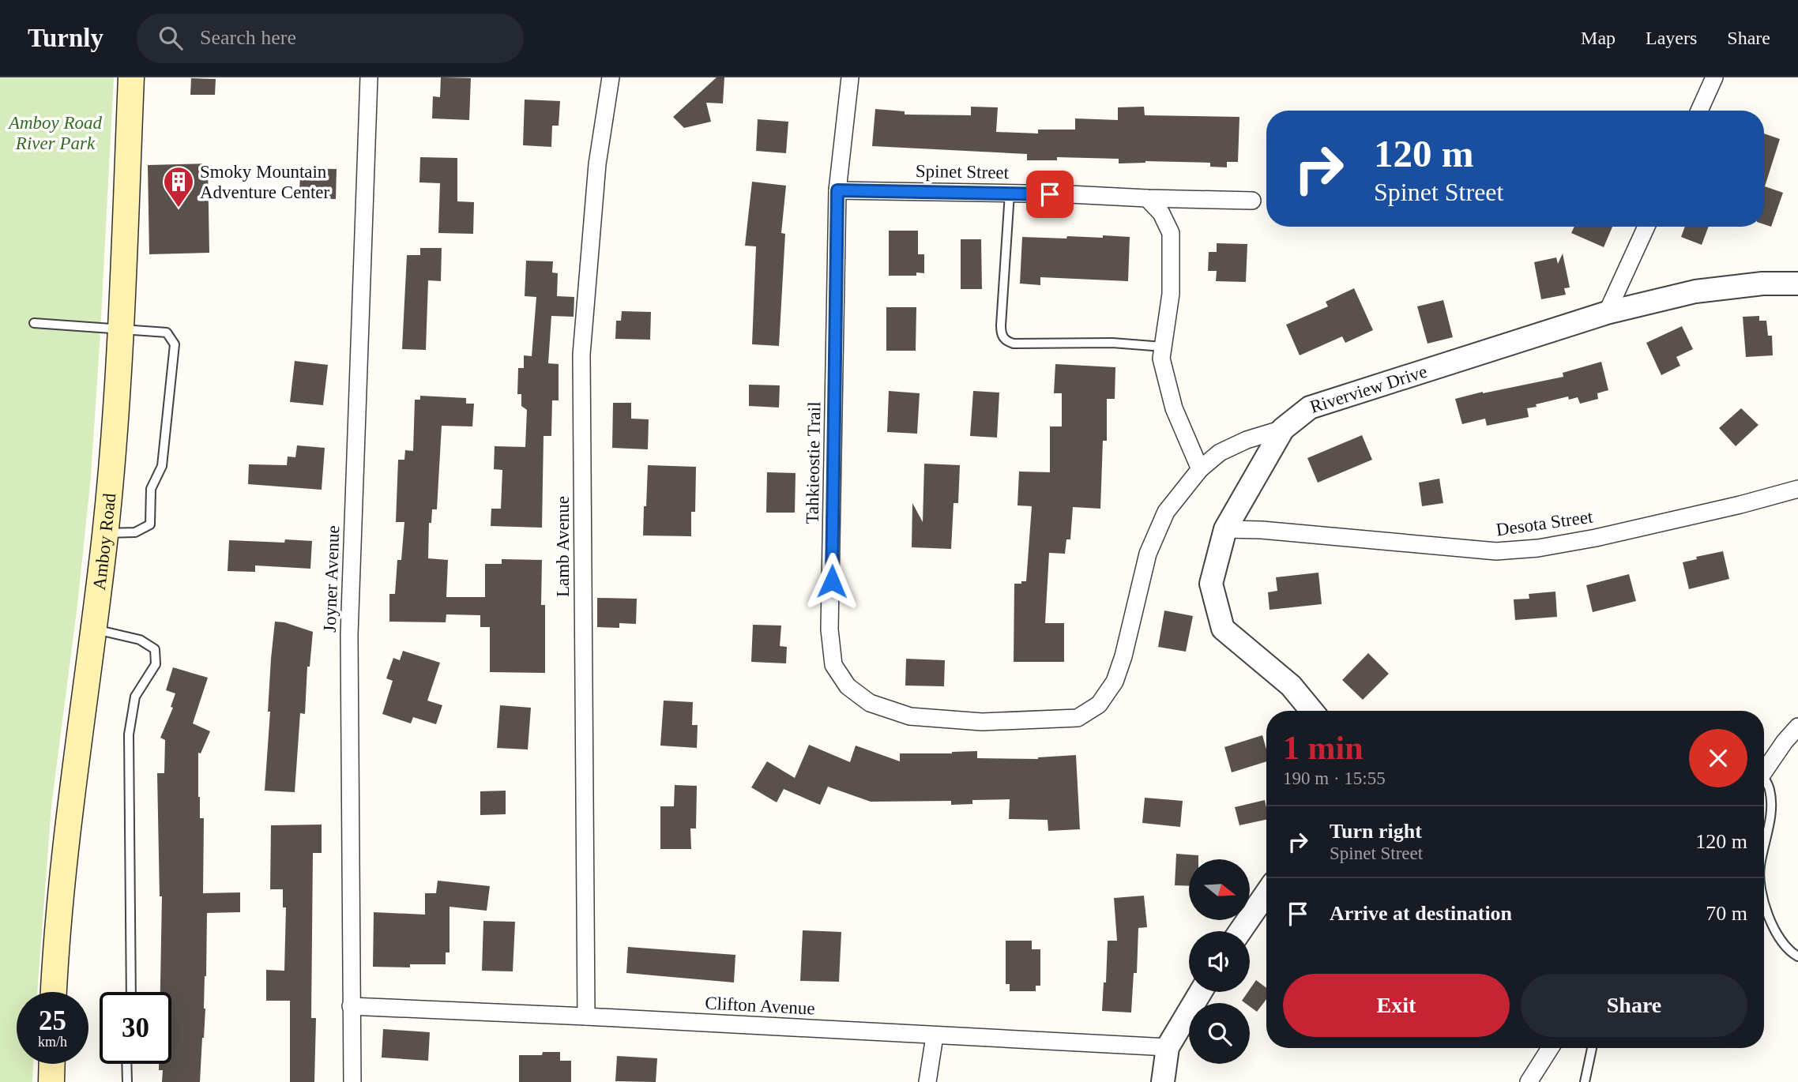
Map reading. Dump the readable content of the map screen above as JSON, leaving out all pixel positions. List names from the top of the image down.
{
  "streets": {
    "main road": ["Amboy Road"],
    "street": [
      "Spinet Street",
      "Riverview Drive",
      "Tahkieostie Trail",
      "Desota Street",
      "Lamb Avenue",
      "Joyner Avenue",
      "Clifton Avenue"
    ]
  },
  "crossings": [
    ["Spinet Street", "Tahkieostie Trail"],
    ["Riverview Drive", "Tahkieostie Trail"],
    ["Riverview Drive", "Desota Street"],
    ["Lamb Avenue", "Clifton Avenue"],
    ["Joyner Avenue", "Clifton Avenue"]
  ],
  "parks": ["Amboy Road River Park"],
  "places": {
    "building": ["Smoky Mountain Adventure Center"]
  },
  "north": "right",
  "page": {
    "header": "Turnly",
    "search": "Search here",
    "nav": ["Map", "Layers", "Share"],
    "turn": ["120 m", "Spinet Street"],
    "heading": ["1 min", "190 m · 15:55"],
    "list": [
      {
        "name": "Turn right",
        "note": "Spinet Street",
        "value": "120 m"
      },
      {
        "name": "Arrive at destination",
        "value": "70 m"
      }
    ],
    "buttons": ["Exit", "Share"],
    "speed": "25 km/h",
    "limit": "30"
  }
}
